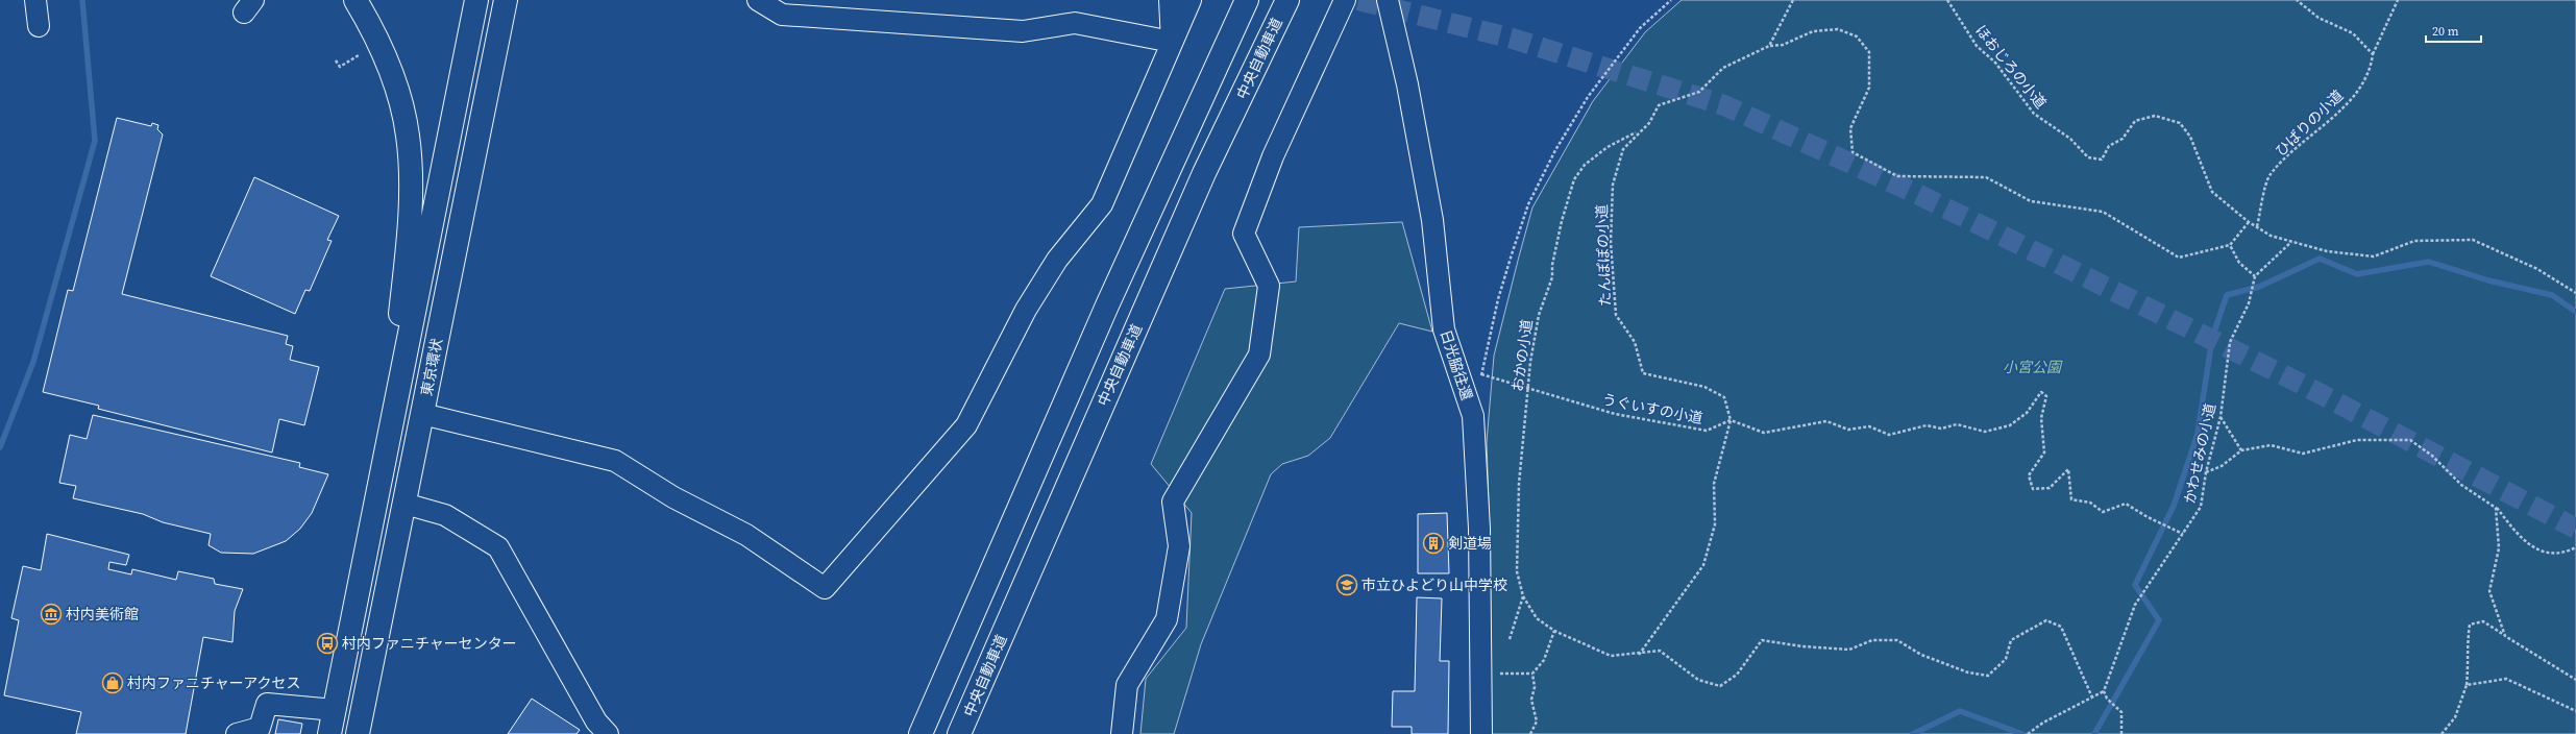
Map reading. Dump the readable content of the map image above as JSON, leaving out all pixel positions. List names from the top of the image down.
{
  "streets": {
    "highway": ["中央自動車道", "東京環状"],
    "street": ["日光脇往還"],
    "path": [
      "ほおじろの小道",
      "ひばりの小道",
      "たんぽぽの小道",
      "おかの小道",
      "うぐいすの小道",
      "かわせみの小道"
    ]
  },
  "crossings": [
    ["ほおじろの小道", "ひばりの小道"],
    ["たんぽぽの小道", "おかの小道"],
    ["たんぽぽの小道", "うぐいすの小道"],
    ["おかの小道", "うぐいすの小道"]
  ],
  "parks": ["小宮公園"],
  "places": {
    "building": ["剣道場"],
    "school or university": ["市立ひよどり山中学校"],
    "museum": ["村内美術館"],
    "bus stop": ["村内ファニチャーセンター"],
    "shop": ["村内ファニチャーアクセス"]
  },
  "scale_bar": "20 m"
}
